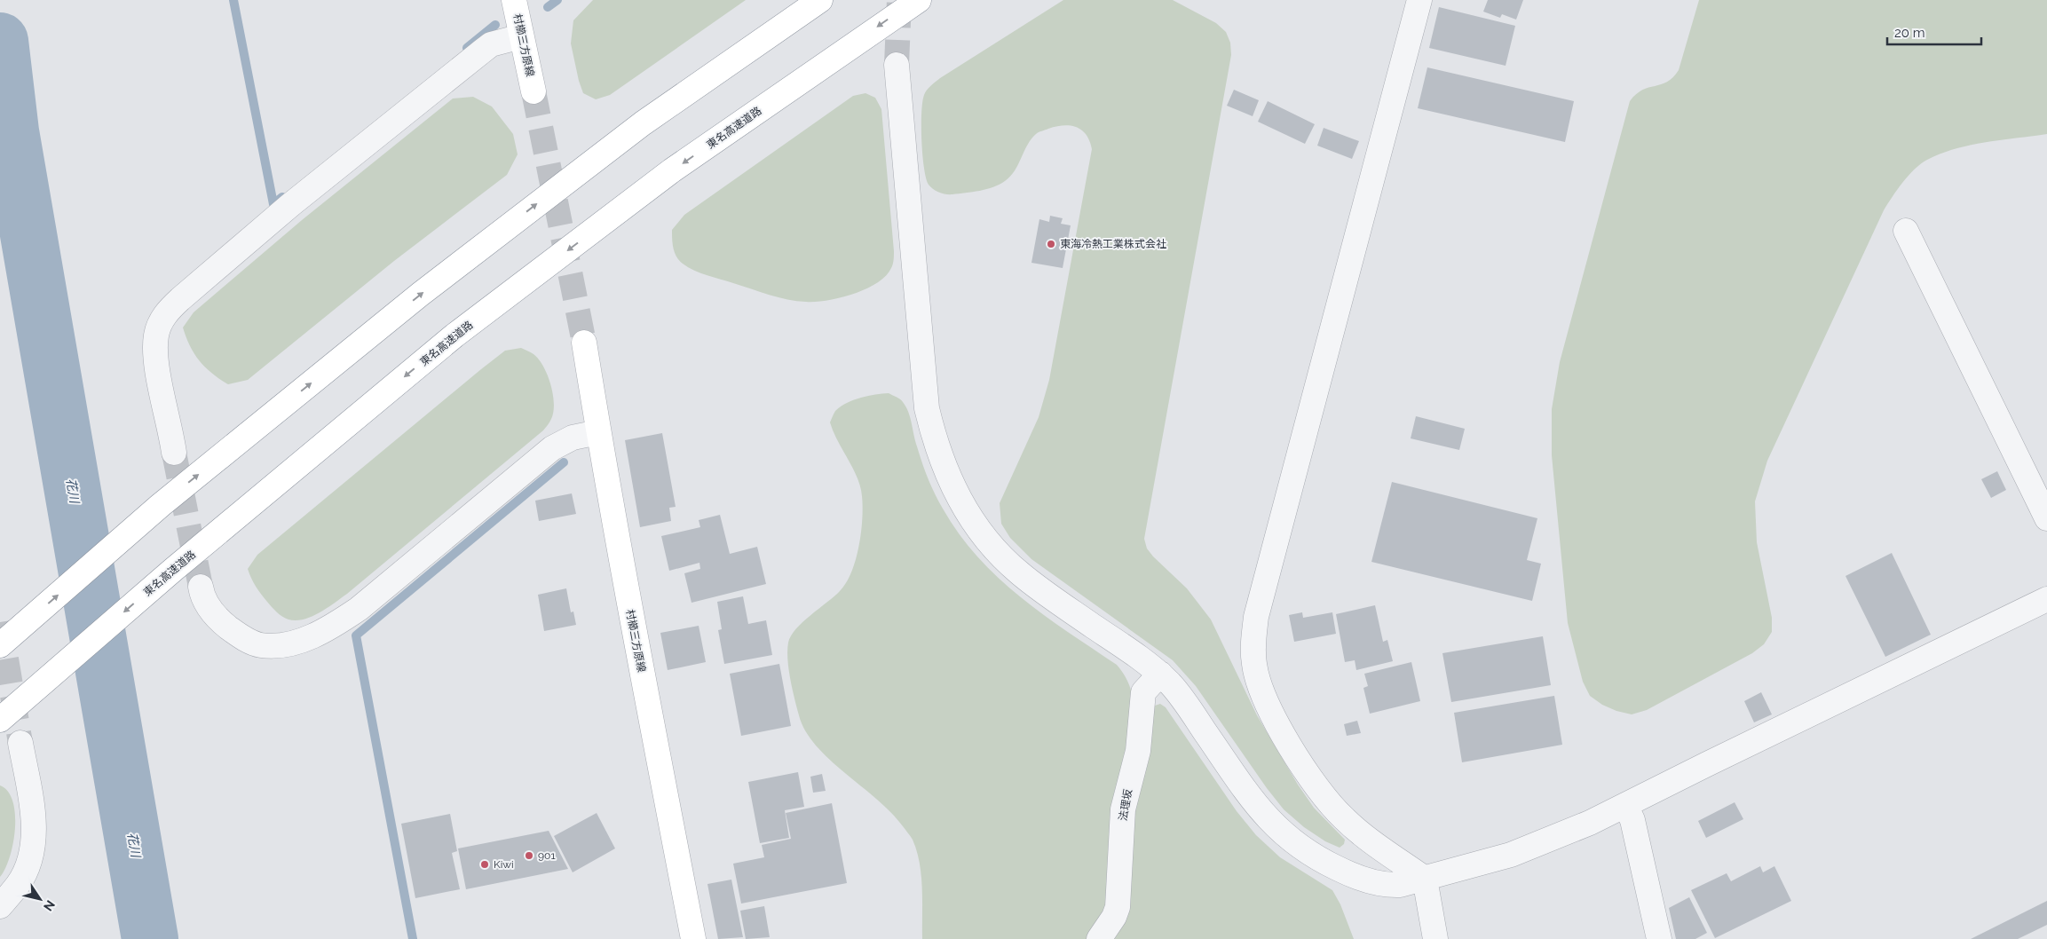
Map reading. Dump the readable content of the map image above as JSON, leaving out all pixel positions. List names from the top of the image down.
{
  "streets": {
    "main road": ["村櫛三方原線", "東名高速道路"],
    "street": ["法理坂"]
  },
  "water": ["花川"],
  "places": ["東海冷熱工業株式会社", "901", "Kiwi"],
  "scale_bar": "20 m",
  "north": "bottom right"
}
